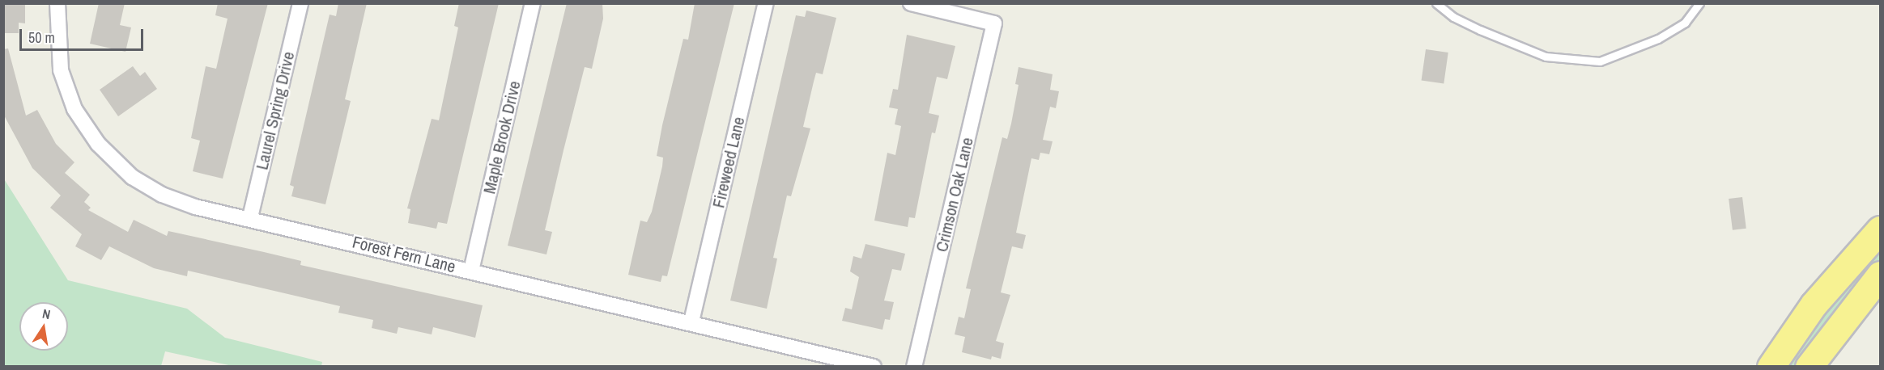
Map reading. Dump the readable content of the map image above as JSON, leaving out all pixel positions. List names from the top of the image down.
{
  "streets": {
    "street": [
      "Laurel Spring Drive",
      "Maple Brook Drive",
      "Fireweed Lane",
      "Crimson Oak Lane",
      "Forest Fern Lane"
    ]
  },
  "crossings": [
    ["Laurel Spring Drive", "Forest Fern Lane"],
    ["Maple Brook Drive", "Forest Fern Lane"],
    ["Fireweed Lane", "Forest Fern Lane"]
  ],
  "scale_bar": "50 m",
  "north": "top"
}
